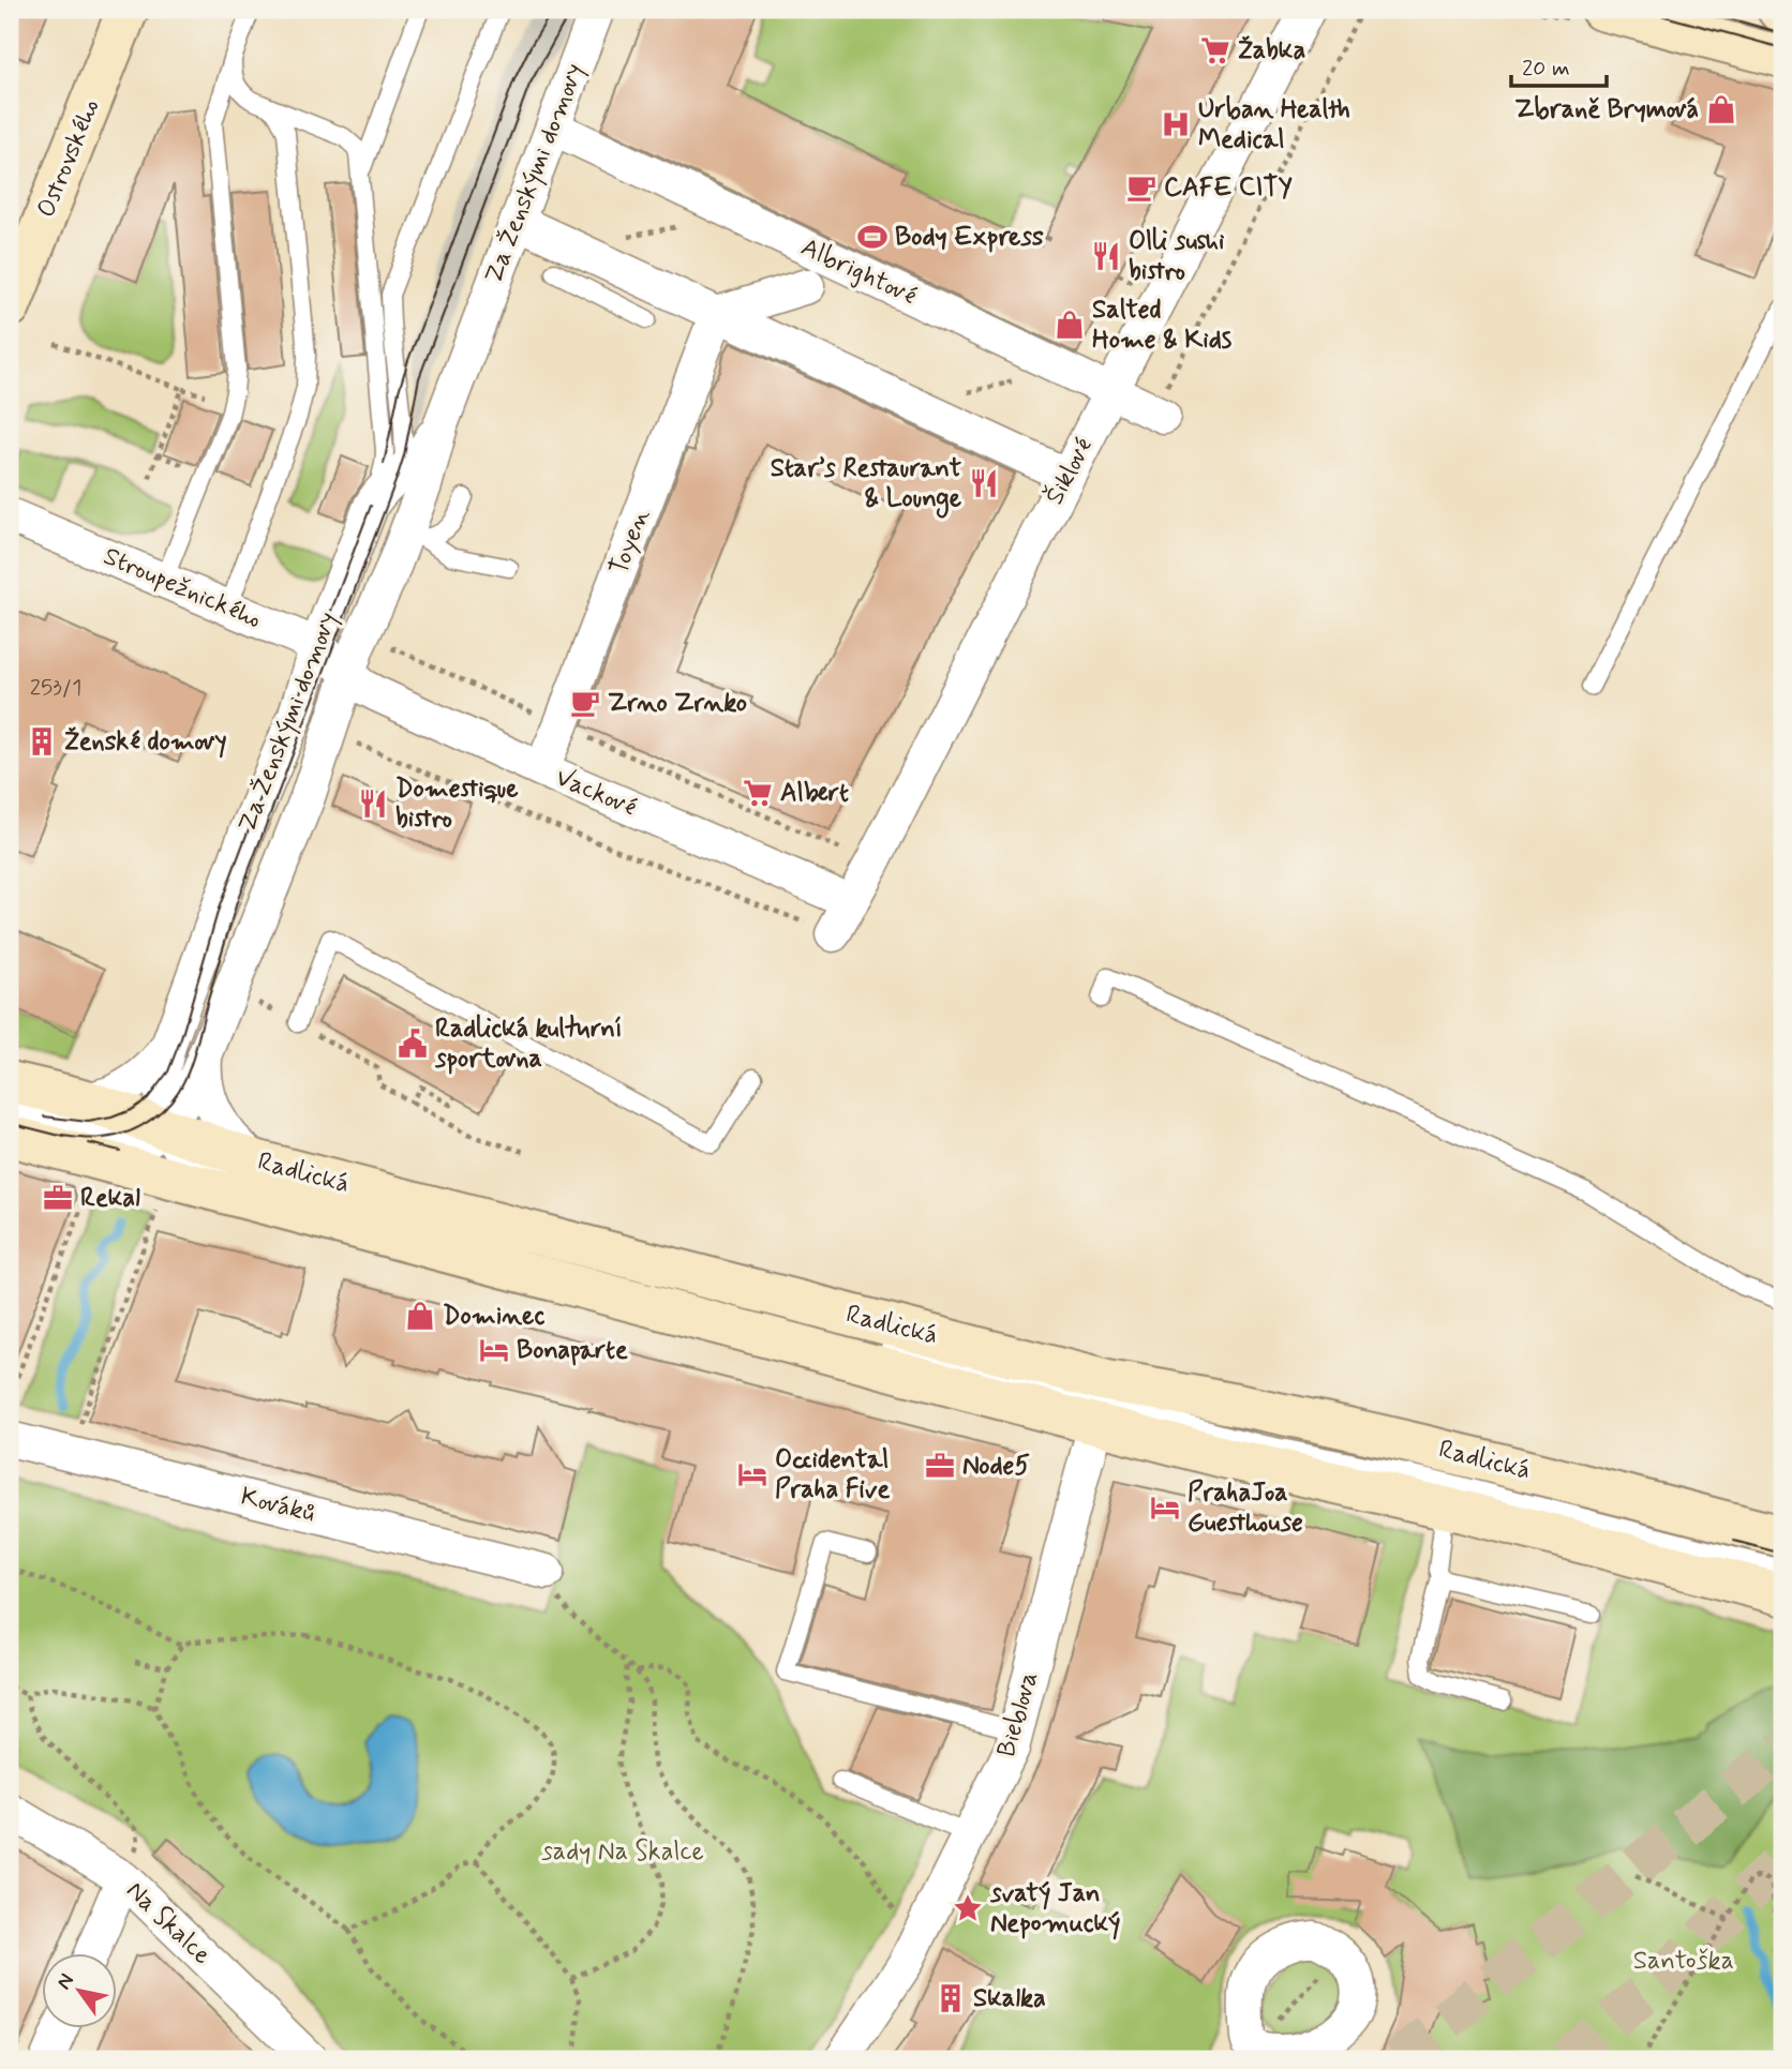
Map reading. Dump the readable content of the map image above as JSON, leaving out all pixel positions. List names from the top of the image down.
{
  "streets": {
    "main road": ["Ostrovského", "Radlická"],
    "street": [
      "Za Ženskými domovy",
      "Albrightové",
      "Šiklové",
      "Toyen",
      "Stroupežnického",
      "Vackové",
      "Kováků",
      "Bieblova",
      "Na Skalce"
    ]
  },
  "crossings": [
    ["Za Ženskými domovy", "Albrightové"],
    ["Za Ženskými domovy", "Stroupežnického"],
    ["Za Ženskými domovy", "Vackové"],
    ["Za Ženskými domovy", "Radlická"],
    ["Albrightové", "Šiklové"],
    ["Šiklové", "Vackové"],
    ["Toyen", "Vackové"],
    ["Stroupežnického", "Vackové"],
    ["Radlická", "Bieblova"]
  ],
  "parks": ["sady Na Skalce", "Santoška"],
  "places": {
    "supermarket": ["Žabka", "Albert"],
    "shop": ["Zbraně Brymová", "Salted Home & Kids", "Dominec"],
    "hospital": ["Urban Health Medical"],
    "cafe": ["CAFE CITY", "Zrno Zrnko"],
    "sports": ["Body Express"],
    "restaurant": ["Olli sushi bistro", "Star’s Restaurant & Lounge", "Domestique bistro"],
    "building": ["Ženské domovy", "Skalka"],
    "public building": ["Radlická kulturní sportovna"],
    "office": ["Rekal", "Node5"],
    "hotel": ["Bonaparte", "Occidental Praha Five", "PrahaJoa Guesthouse"],
    "place": ["svatý Jan Nepomucký"]
  },
  "house_numbers": ["253/1"],
  "scale_bar": "20 m",
  "north": "top left"
}
